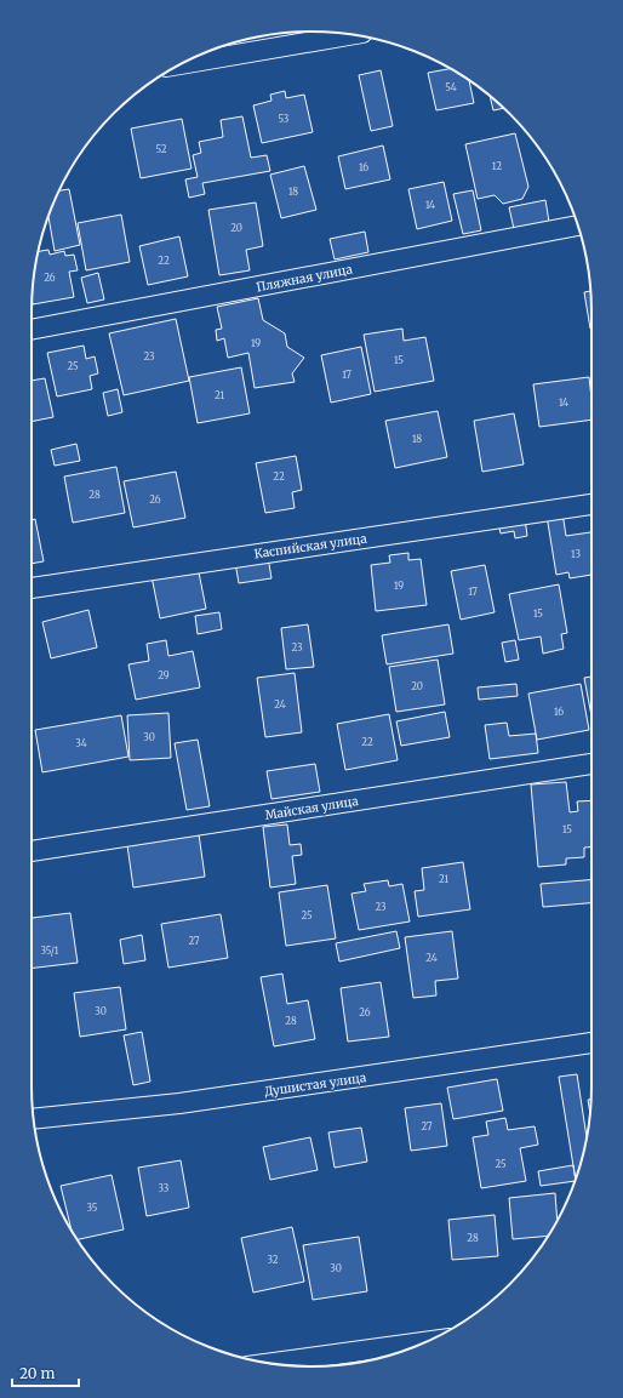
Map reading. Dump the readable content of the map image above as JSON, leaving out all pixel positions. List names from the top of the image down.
{
  "streets": {
    "street": [
      "Пляжная улица",
      "Каспийская улица",
      "Майская улица",
      "Душистая улица"
    ]
  },
  "house_numbers": [
    "54",
    "53",
    "52",
    "12",
    "16",
    "18",
    "14",
    "20",
    "22",
    "26",
    "19",
    "23",
    "15",
    "25",
    "17",
    "21",
    "14",
    "18",
    "22",
    "28",
    "26",
    "13",
    "19",
    "17",
    "15",
    "23",
    "29",
    "20",
    "24",
    "16",
    "30",
    "22",
    "34",
    "15",
    "21",
    "23",
    "25",
    "27",
    "35/1",
    "24",
    "30",
    "26",
    "28",
    "27",
    "25",
    "33",
    "35",
    "28",
    "32",
    "30"
  ],
  "scale_bar": "20 m"
}
